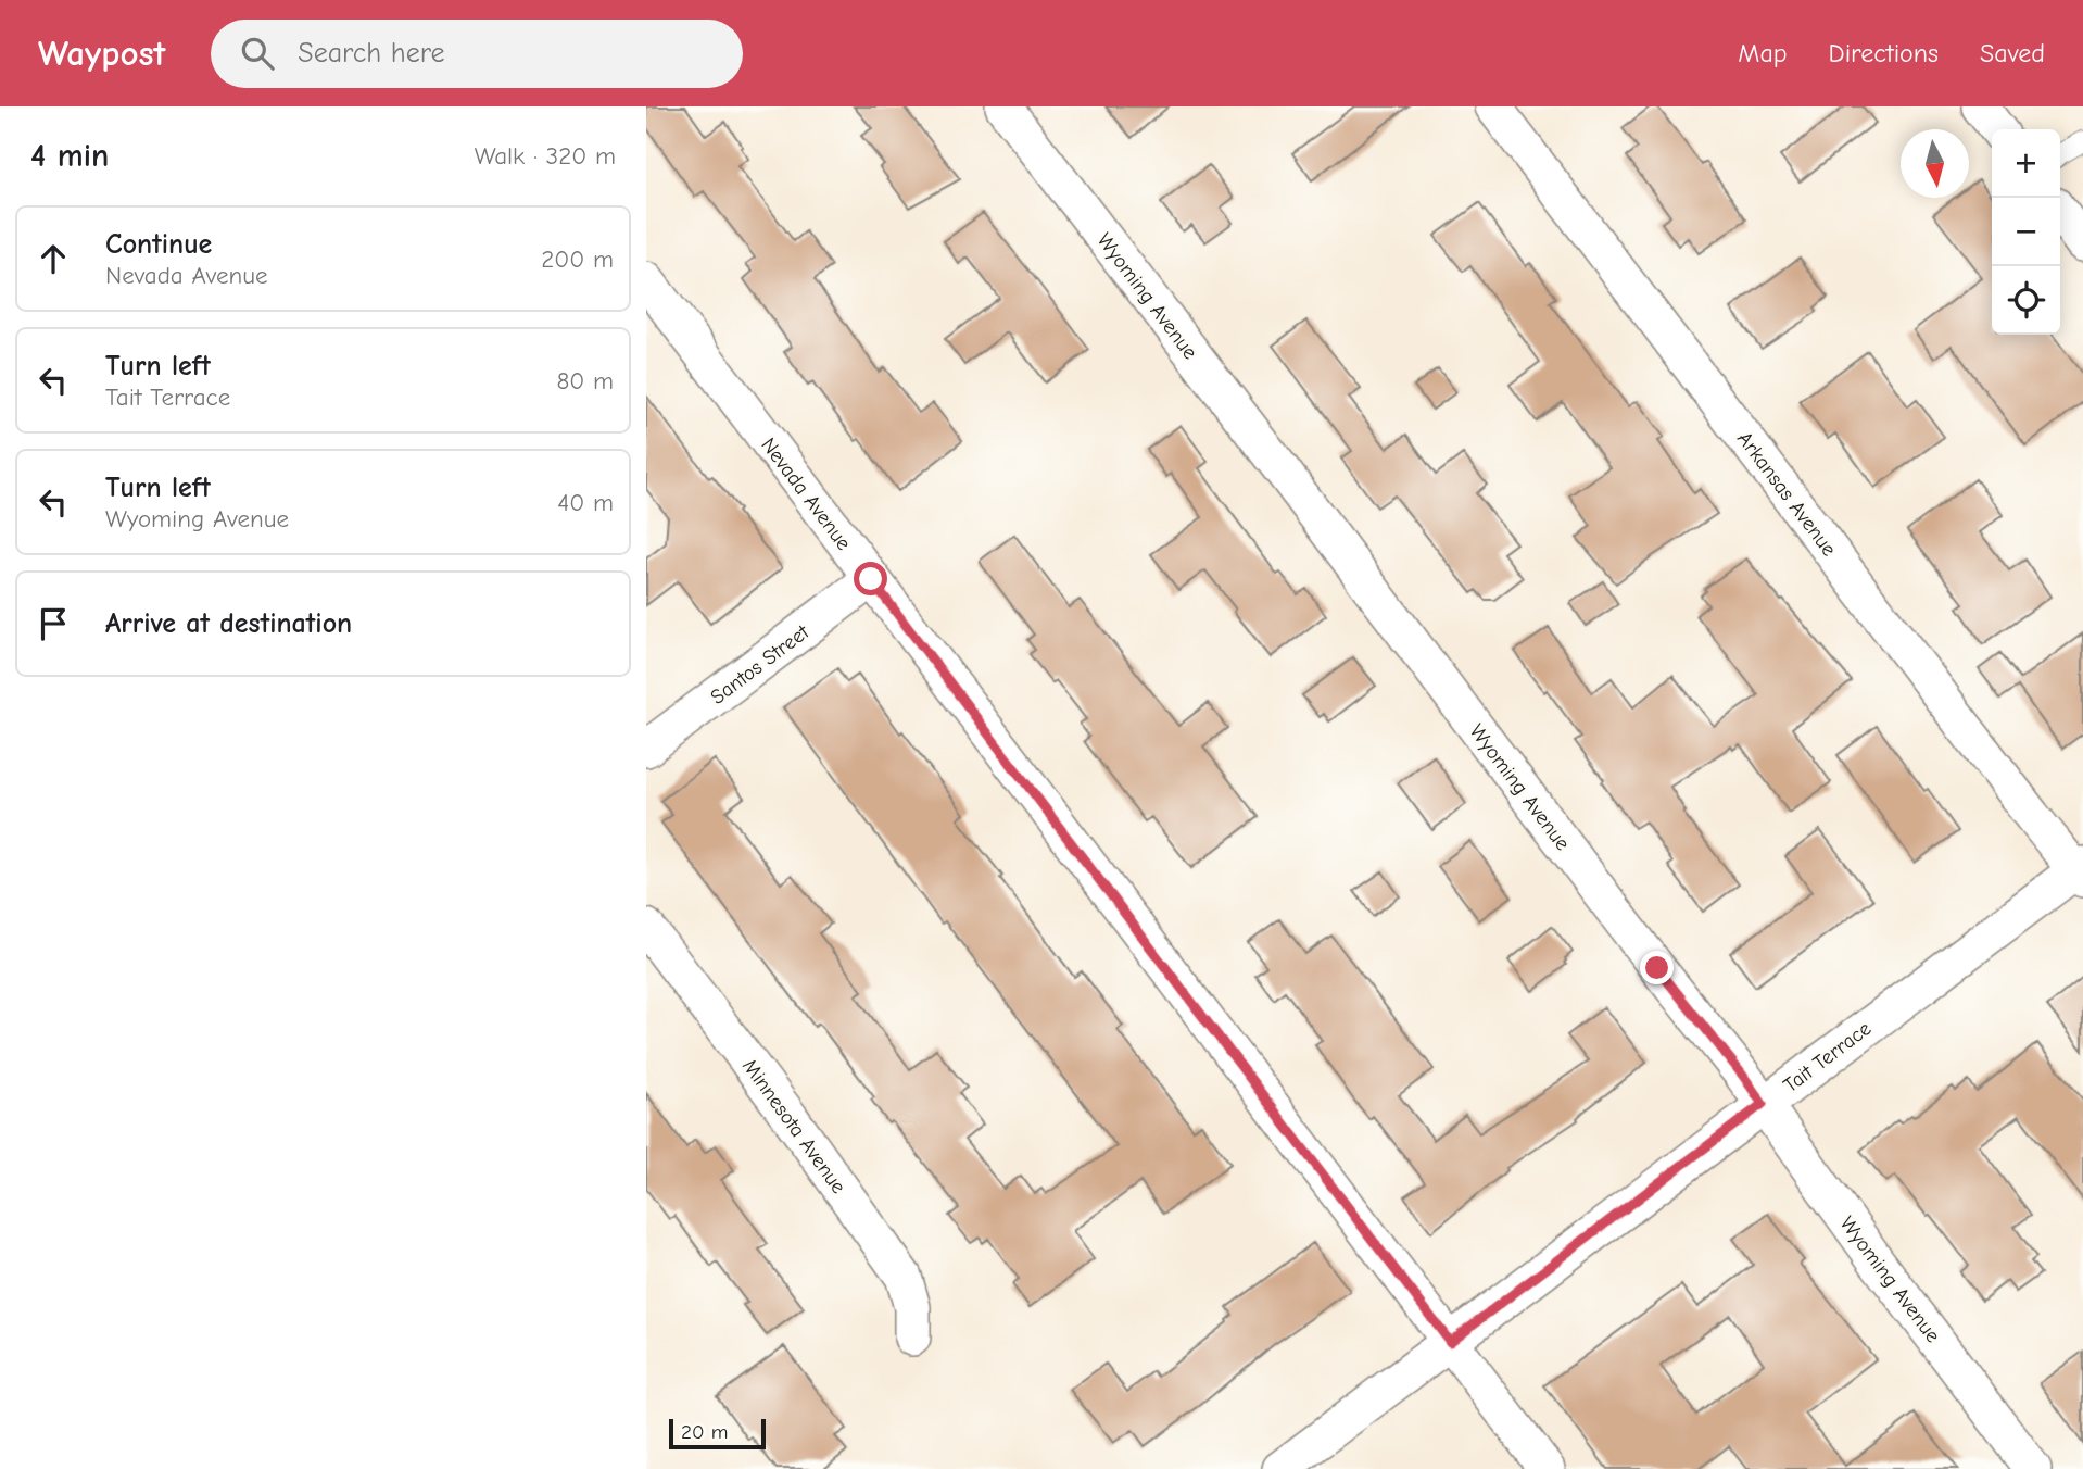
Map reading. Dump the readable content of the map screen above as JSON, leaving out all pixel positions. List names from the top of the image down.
{
  "streets": {
    "street": [
      "Wyoming Avenue",
      "Nevada Avenue",
      "Arkansas Avenue",
      "Santos Street",
      "Tait Terrace",
      "Minnesota Avenue"
    ]
  },
  "crossings": [
    ["Wyoming Avenue", "Tait Terrace"],
    ["Nevada Avenue", "Santos Street"],
    ["Nevada Avenue", "Tait Terrace"],
    ["Arkansas Avenue", "Tait Terrace"]
  ],
  "scale_bar": "20 m",
  "north": "bottom",
  "page": {
    "header": "Waypost",
    "search": "Search here",
    "nav": ["Map", "Directions", "Saved"],
    "heading": ["4 min", "Walk · 320 m"],
    "map_buttons": ["+", "−"],
    "list": [
      ["Continue", "Nevada Avenue", "200 m"],
      ["Turn left", "Tait Terrace", "80 m"],
      ["Turn left", "Wyoming Avenue", "40 m"],
      "Arrive at destination"
    ],
    "scale": "20 m"
  }
}
